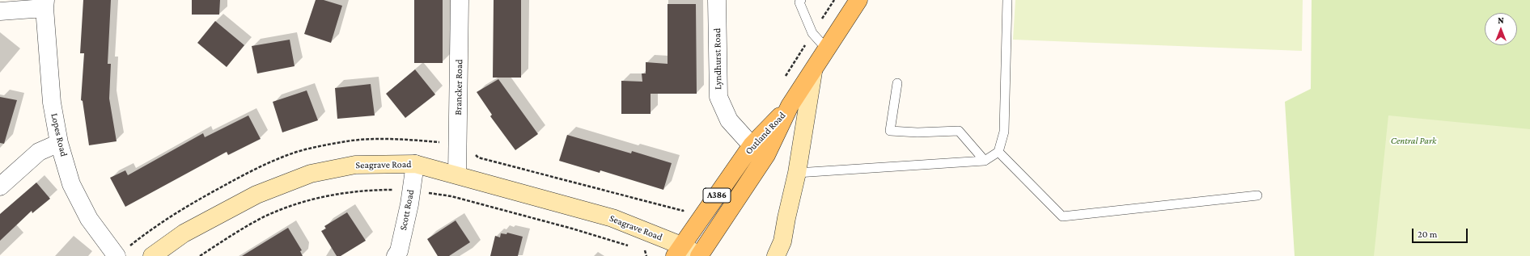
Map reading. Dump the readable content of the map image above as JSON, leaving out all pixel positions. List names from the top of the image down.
{
  "streets": {
    "main road": ["Outland Road", "A386"],
    "street": [
      "Lyndhurst Road",
      "Brancker Road",
      "Lopes Road",
      "Seagrave Road",
      "Scott Road"
    ]
  },
  "crossings": [
    ["Lyndhurst Road", "Outland Road"],
    ["Brancker Road", "Seagrave Road"],
    ["Outland Road", "Seagrave Road"],
    ["Seagrave Road", "Scott Road"]
  ],
  "parks": ["Central Park"],
  "scale_bar": "20 m",
  "north": "top"
}
